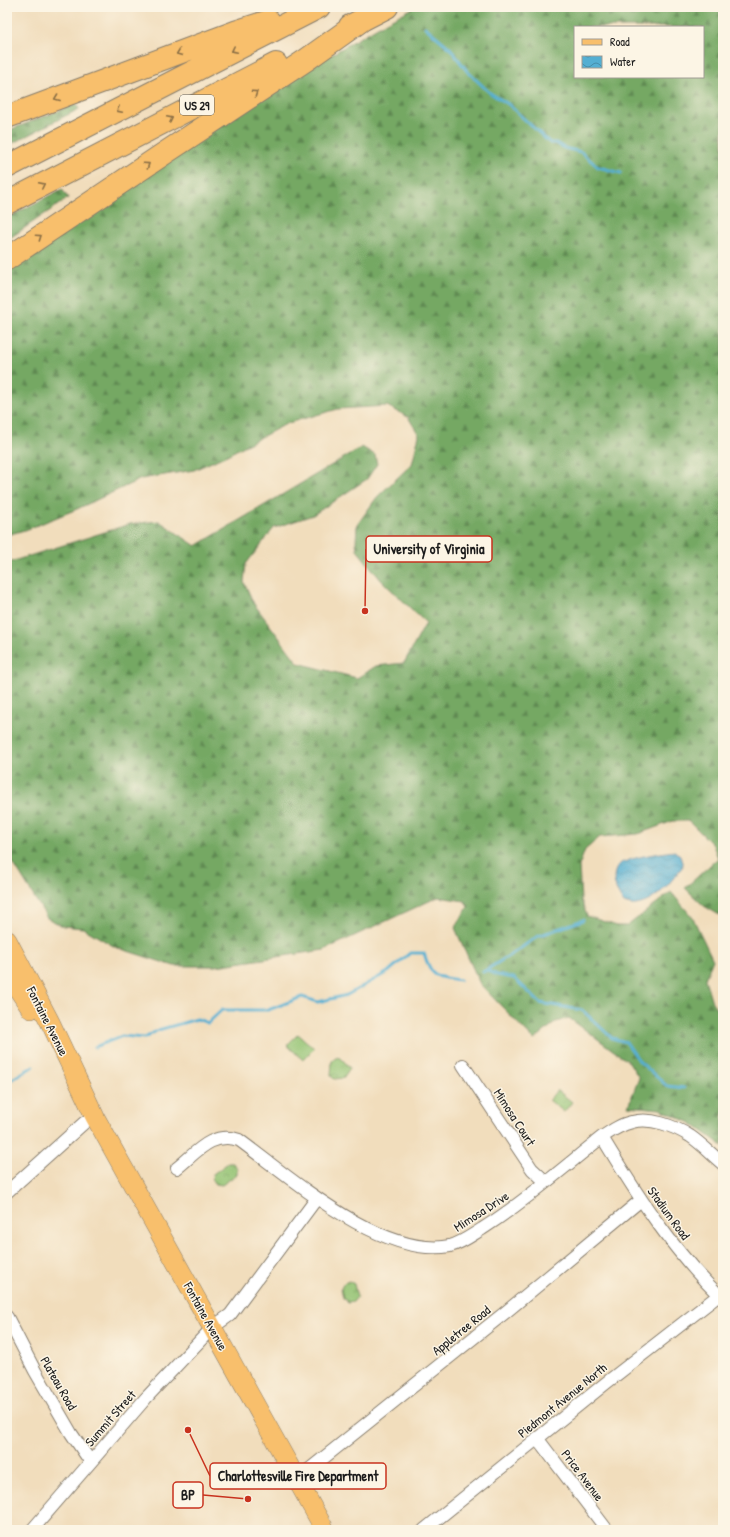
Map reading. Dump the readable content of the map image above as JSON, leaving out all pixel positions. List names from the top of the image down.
{
  "streets": {
    "highway": ["US 29"],
    "main road": ["Fontaine Avenue"],
    "street": [
      "Mimosa Court",
      "Mimosa Drive",
      "Stadium Road",
      "Appletree Road",
      "Plateau Road",
      "Piedmont Avenue North",
      "Summit Street",
      "Price Avenue"
    ]
  },
  "crossings": [
    ["Fontaine Avenue", "Appletree Road"],
    ["Fontaine Avenue", "Summit Street"],
    ["Mimosa Court", "Mimosa Drive"],
    ["Mimosa Drive", "Stadium Road"],
    ["Stadium Road", "Appletree Road"],
    ["Stadium Road", "Piedmont Avenue North"],
    ["Plateau Road", "Summit Street"],
    ["Piedmont Avenue North", "Price Avenue"]
  ],
  "places": ["University of Virginia", "Charlottesville Fire Department", "BP"],
  "legend": ["Road", "Water"]
}
